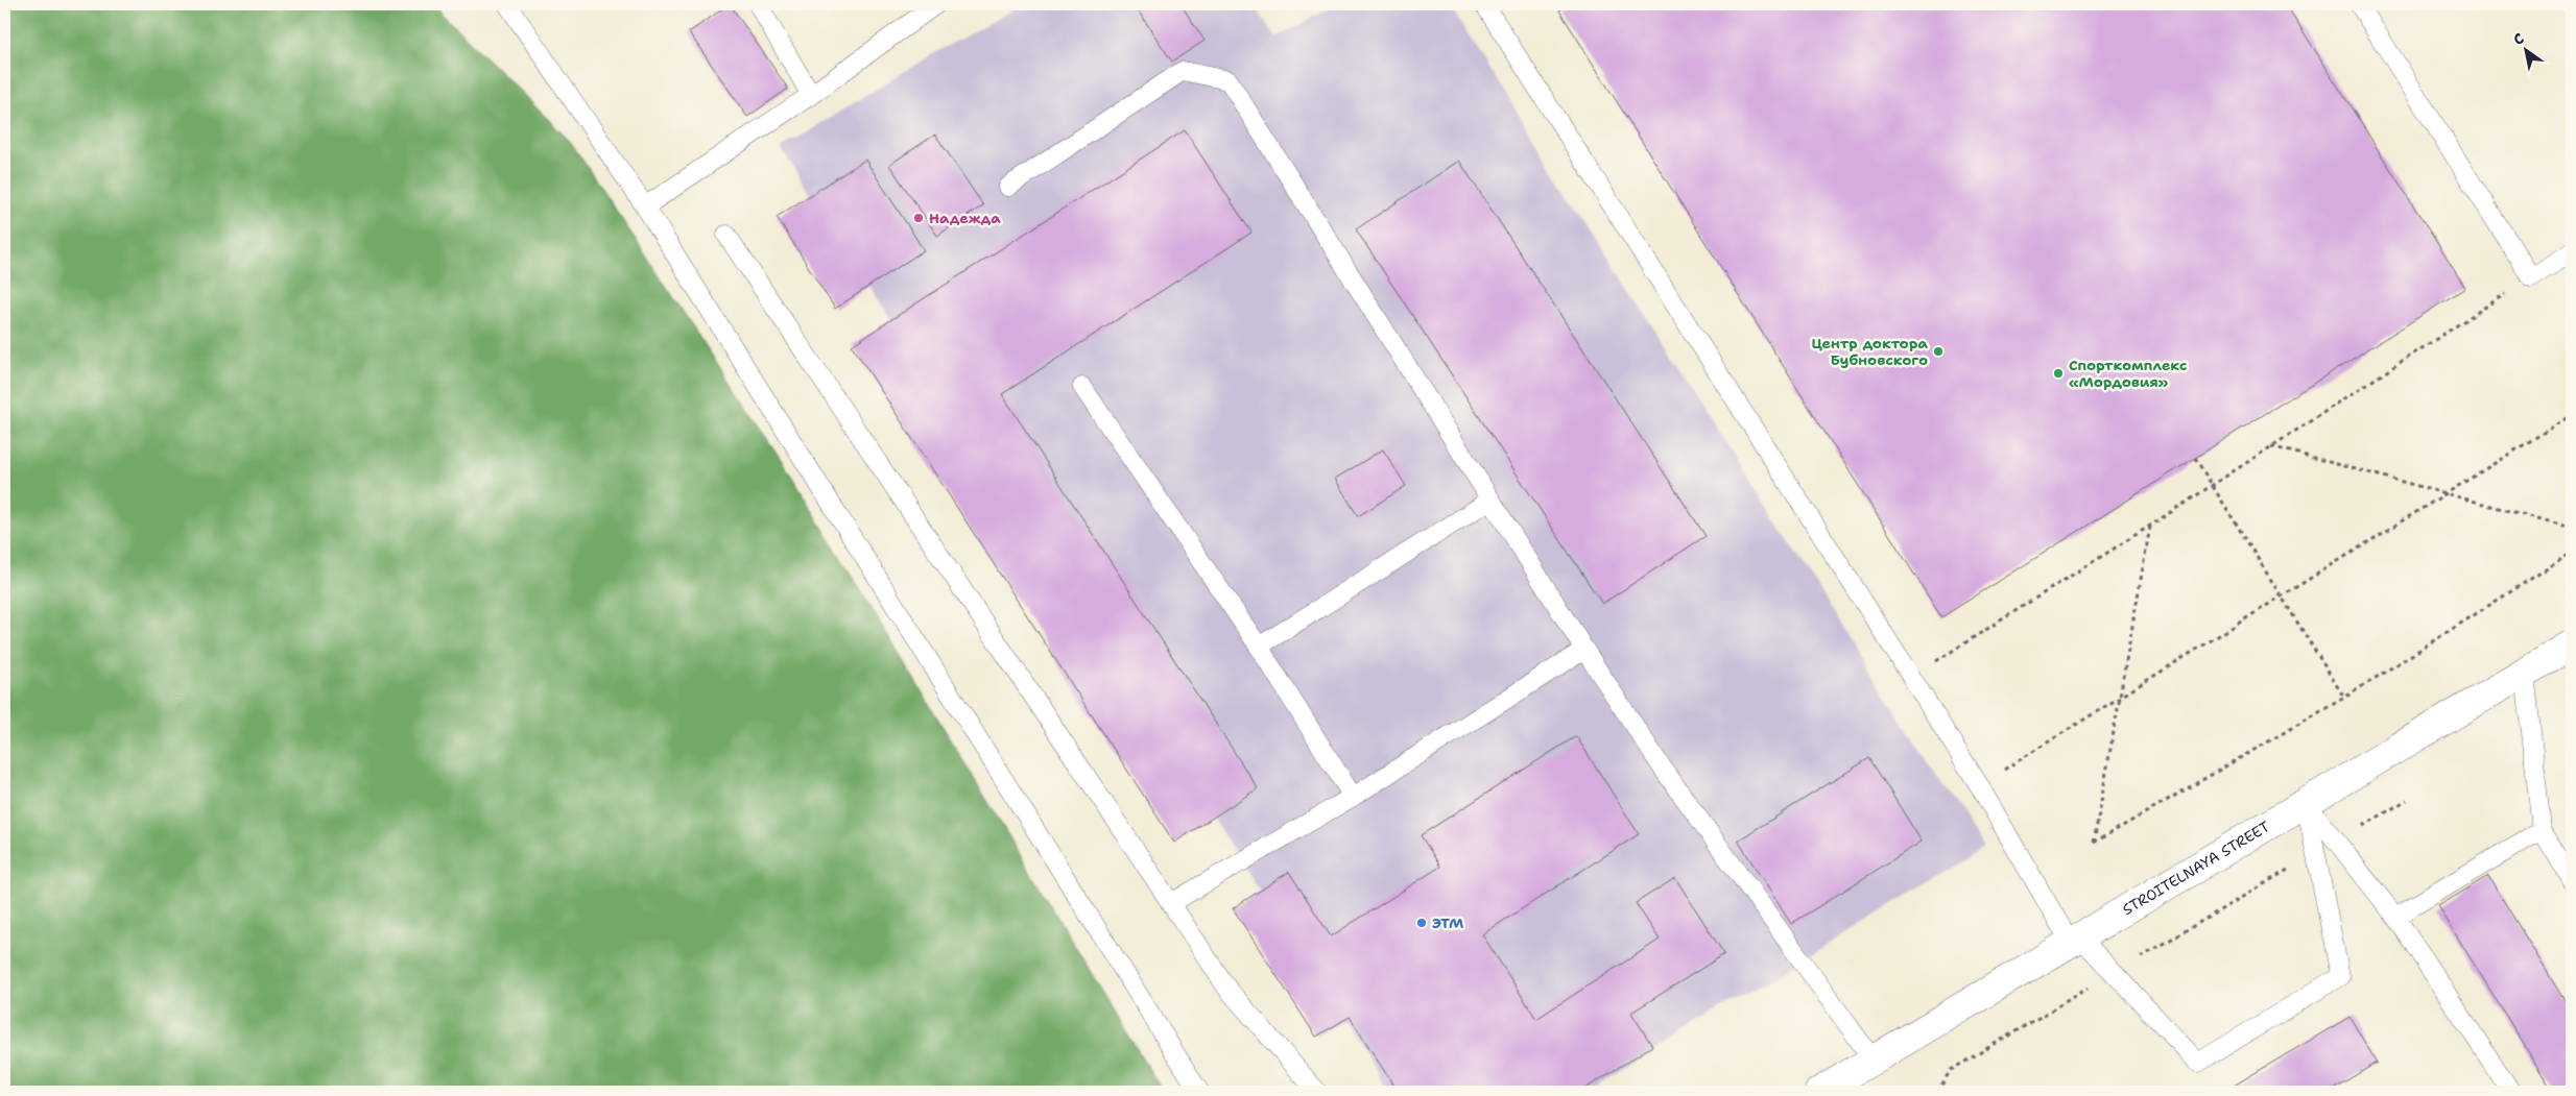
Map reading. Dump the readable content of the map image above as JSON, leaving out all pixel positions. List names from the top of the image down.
{
  "streets": {
    "street": ["STROITELNAYA STREET"]
  },
  "places": [
    "Надежда",
    "Центр доктора Бубновского",
    "Спорткомплекс «Мордовия»",
    "ЭТМ"
  ],
  "north": "top left"
}
